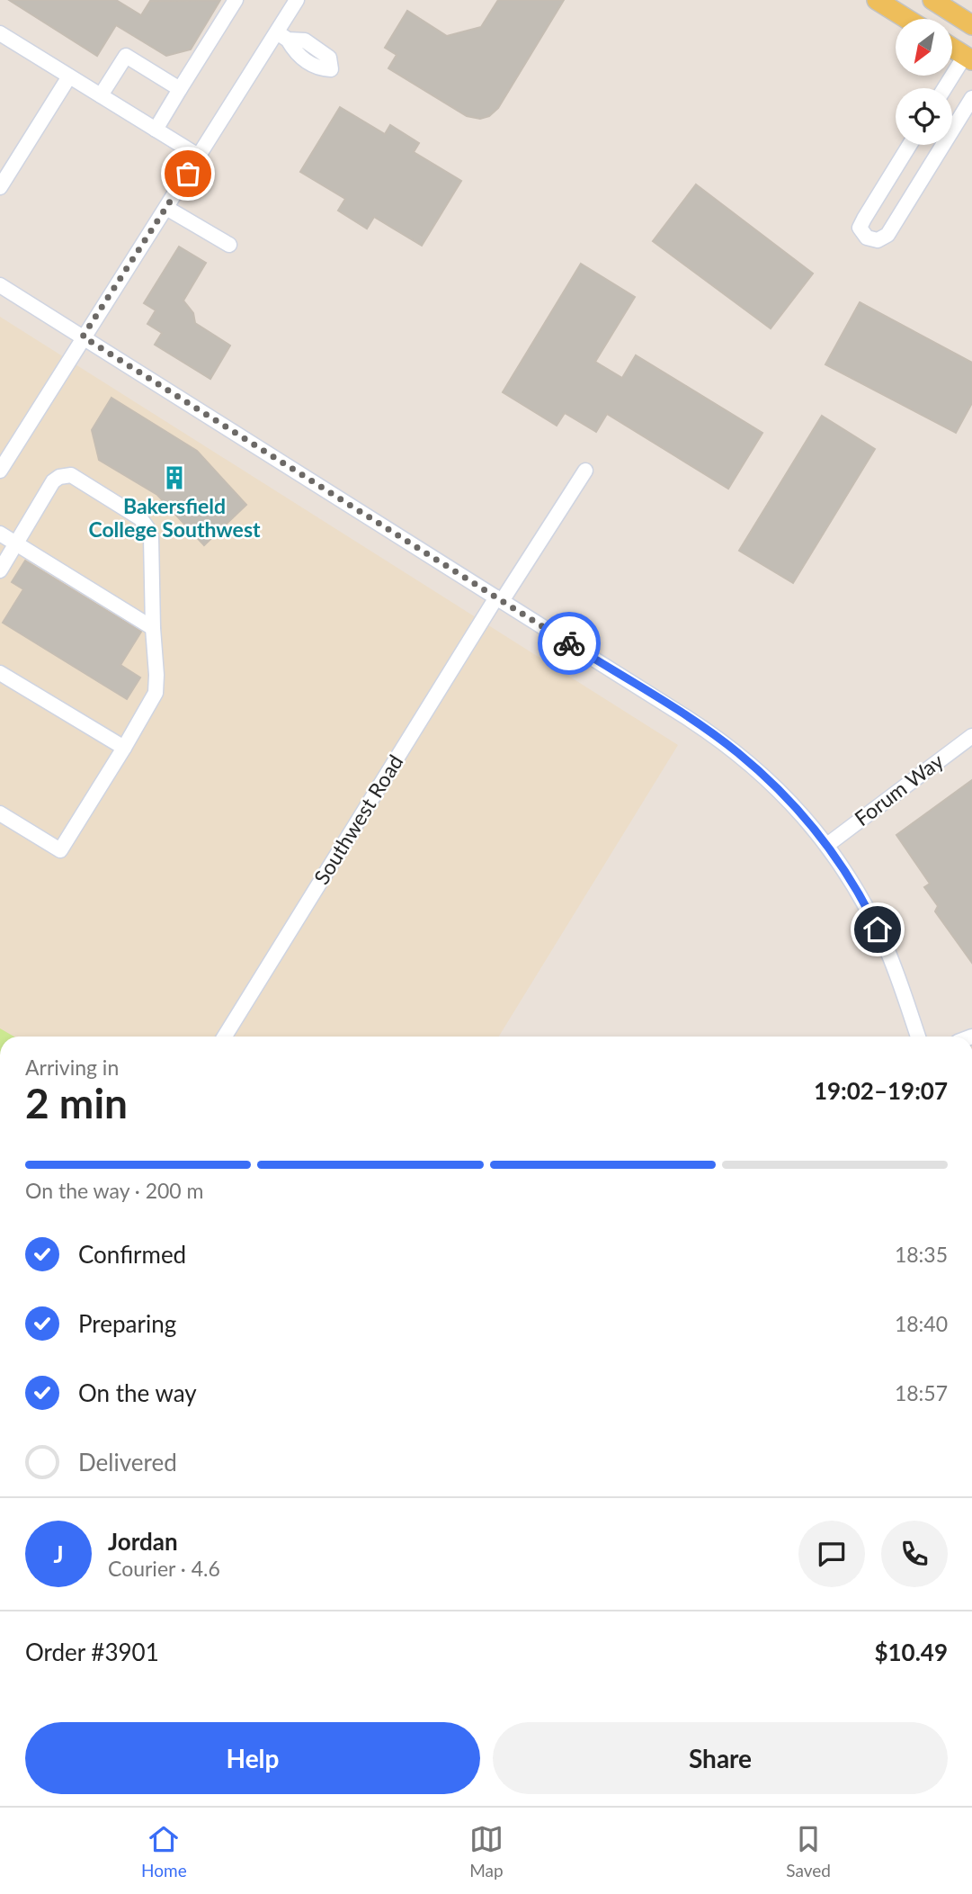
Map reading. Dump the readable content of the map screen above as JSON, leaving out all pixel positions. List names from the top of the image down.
{
  "streets": {
    "street": ["Forum Way", "Southwest Road"]
  },
  "places": {
    "building": ["Bakersfield College Southwest"]
  },
  "north": "bottom left",
  "page": {
    "heading": ["2 min", "Arriving in", "19:02–19:07"],
    "panel": [
      "Jordan",
      "Courier · 4.6",
      "Order #3901",
      "$10.49"
    ],
    "bar": "On the way · 200 m",
    "list": [
      ["Confirmed", "18:35"],
      ["Preparing", "18:40"],
      ["On the way", "18:57"],
      "Delivered"
    ],
    "round": "J",
    "buttons": ["Help", "Share"],
    "tabs": ["Home", "Map", "Saved"]
  }
}
